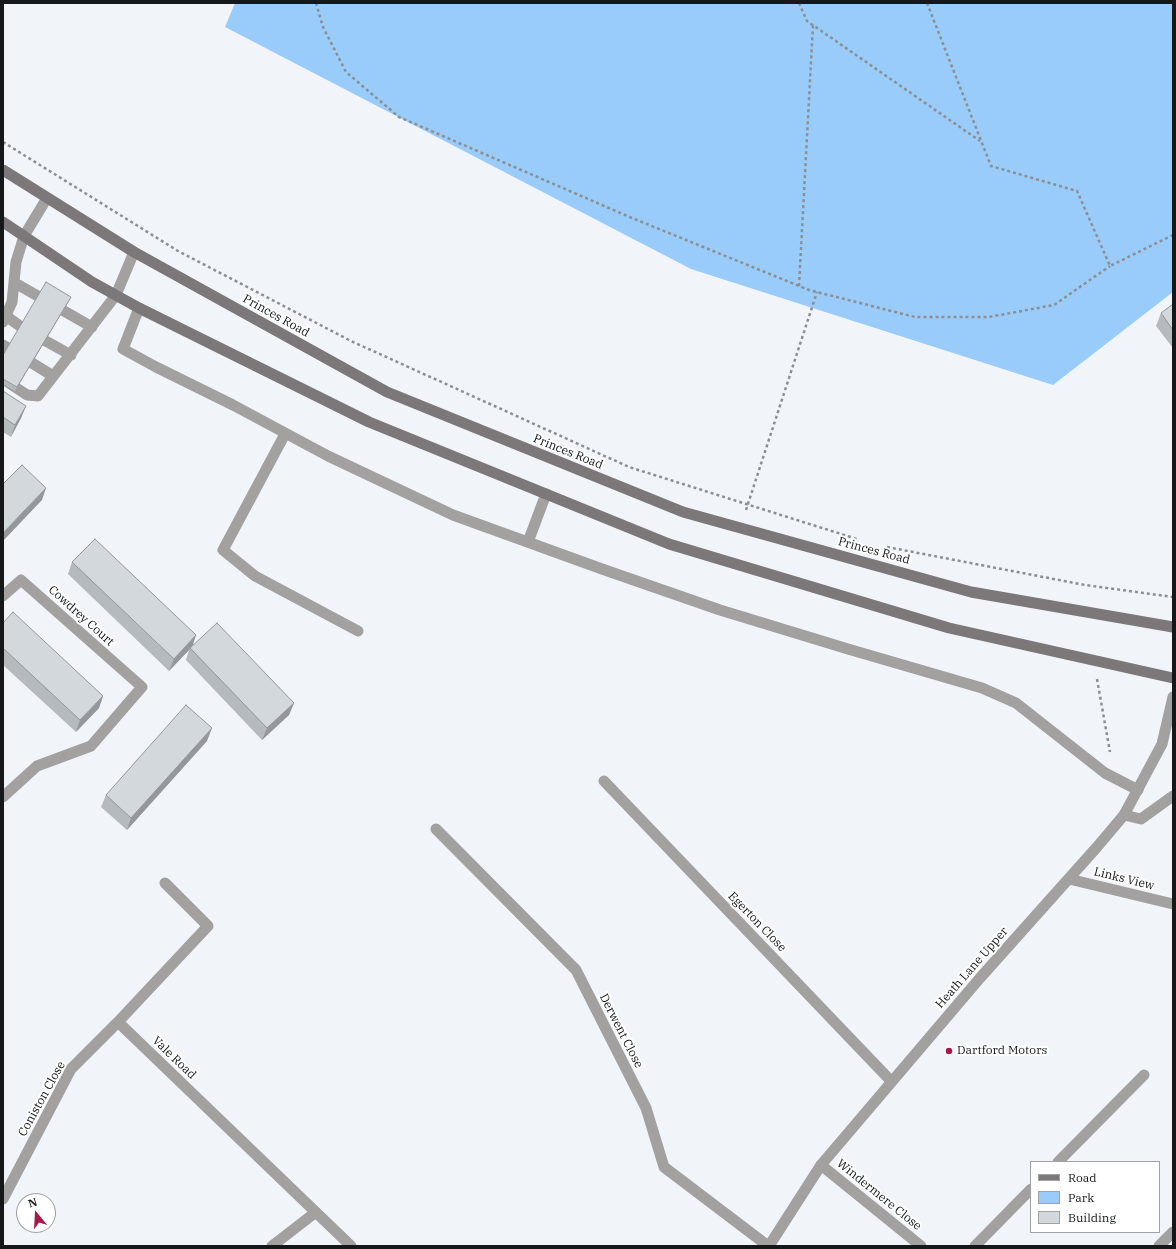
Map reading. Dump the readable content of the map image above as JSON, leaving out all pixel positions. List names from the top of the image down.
{
  "streets": {
    "main road": ["Princes Road"],
    "street": [
      "Cowdrey Court",
      "Links View",
      "Egerton Close",
      "Heath Lane Upper",
      "Derwent Close",
      "Vale Road",
      "Coniston Close",
      "Windermere Close"
    ]
  },
  "crossings": [
    ["Links View", "Heath Lane Upper"],
    ["Egerton Close", "Heath Lane Upper"],
    ["Heath Lane Upper", "Derwent Close"],
    ["Heath Lane Upper", "Windermere Close"],
    ["Vale Road", "Coniston Close"]
  ],
  "places": ["Dartford Motors"],
  "legend": ["Road", "Park", "Building"],
  "north": "top"
}
